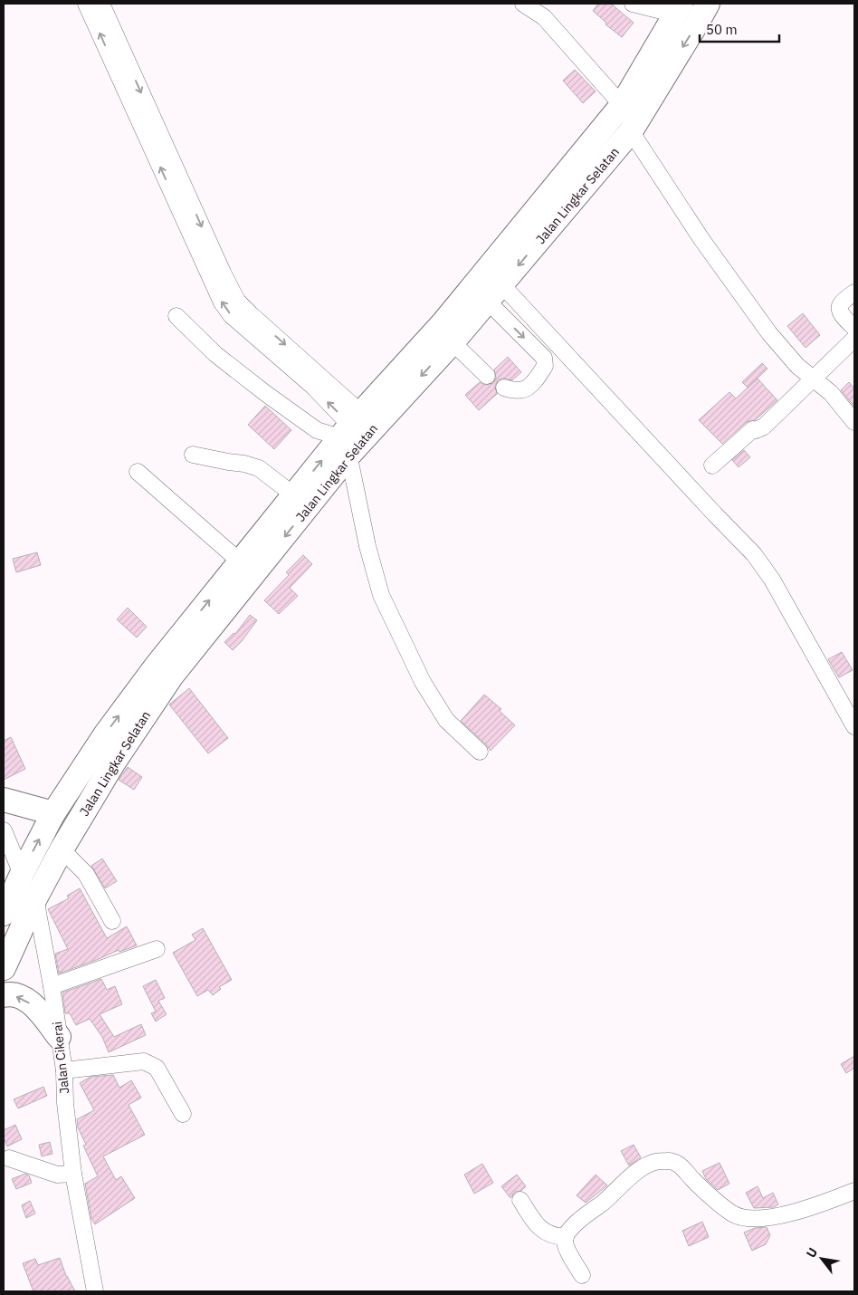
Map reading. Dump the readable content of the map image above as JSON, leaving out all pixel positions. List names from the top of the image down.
{
  "streets": {
    "highway": ["Jalan Lingkar Selatan"],
    "street": ["Jalan Cikerai"]
  },
  "crossings": [
    ["Jalan Lingkar Selatan", "Jalan Cikerai"]
  ],
  "scale_bar": "50 m",
  "north": "top left"
}
